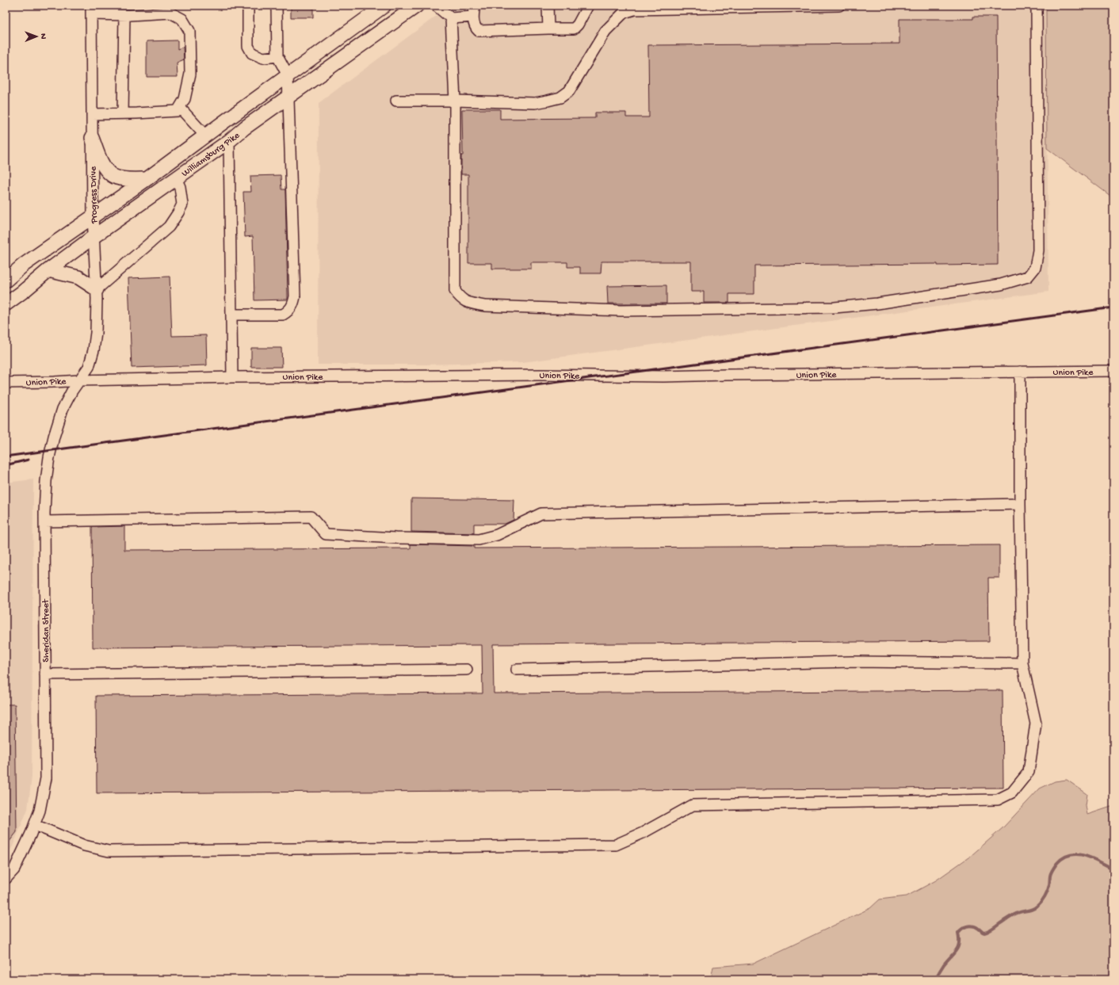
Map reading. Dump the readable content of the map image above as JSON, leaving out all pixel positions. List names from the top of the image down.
{
  "streets": {
    "main road": ["Williamsburg Pike"],
    "street": ["Progress Drive", "Union Pike", "Sheridan Street"]
  },
  "crossings": [
    ["Williamsburg Pike", "Progress Drive"],
    ["Progress Drive", "Union Pike"],
    ["Progress Drive", "Sheridan Street"],
    ["Union Pike", "Sheridan Street"]
  ],
  "north": "right"
}
